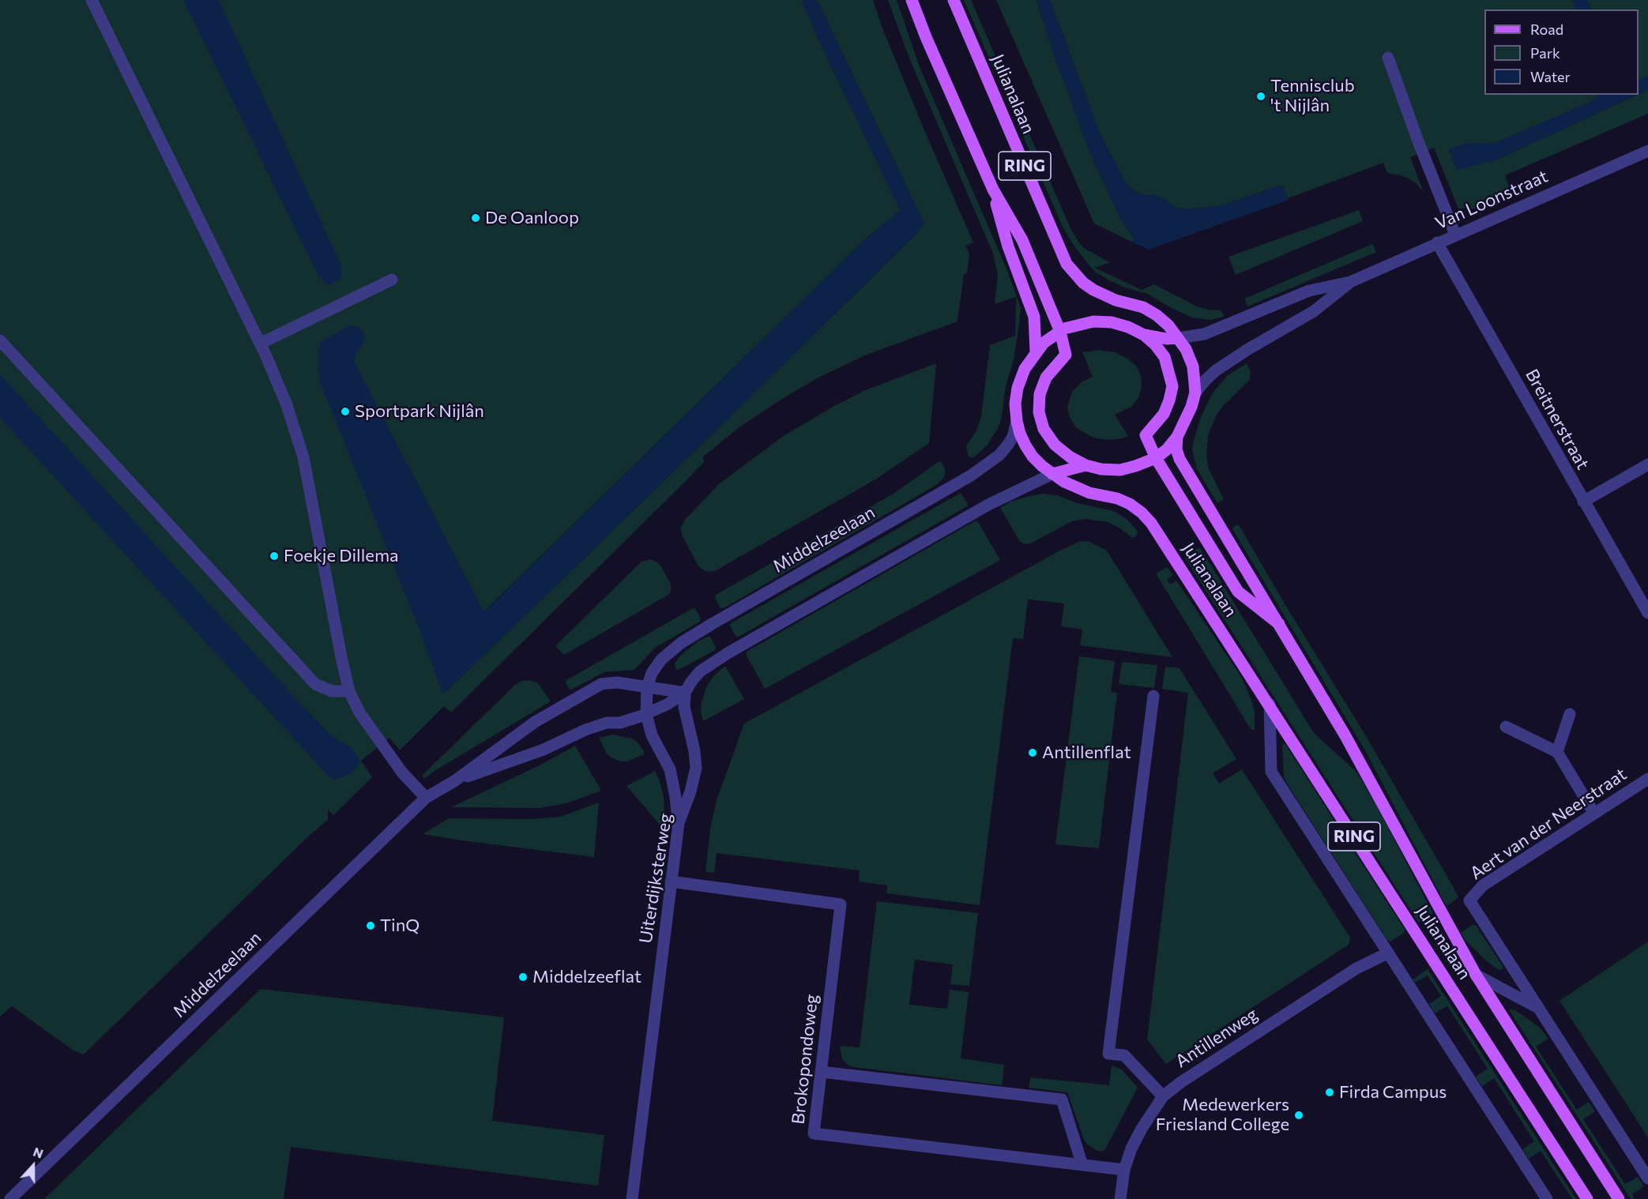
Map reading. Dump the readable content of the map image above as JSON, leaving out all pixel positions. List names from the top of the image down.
{
  "streets": {
    "main road": ["Julianalaan", "RING"],
    "street": [
      "Van Loonstraat",
      "Breitnerstraat",
      "Middelzeelaan",
      "Aert van der Neerstraat",
      "Uiterdijksterweg",
      "Antillenweg",
      "Brokopondoweg"
    ]
  },
  "crossings": [
    ["Julianalaan", "RING"],
    ["Julianalaan", "Van Loonstraat"],
    ["Julianalaan", "Middelzeelaan"],
    ["Julianalaan", "Aert van der Neerstraat"],
    ["RING", "Van Loonstraat"],
    ["RING", "Middelzeelaan"],
    ["Van Loonstraat", "Breitnerstraat"],
    ["Middelzeelaan", "Uiterdijksterweg"],
    ["Uiterdijksterweg", "Brokopondoweg"],
    ["Antillenweg", "Brokopondoweg"]
  ],
  "places": [
    "Tennisclub 't Nijlân",
    "De Oanloop",
    "Sportpark Nijlân",
    "Foekje Dillema",
    "Antillenflat",
    "TinQ",
    "Middelzeeflat",
    "Firda Campus",
    "Medewerkers Friesland College"
  ],
  "legend": ["Road", "Park", "Water"],
  "north": "top"
}
